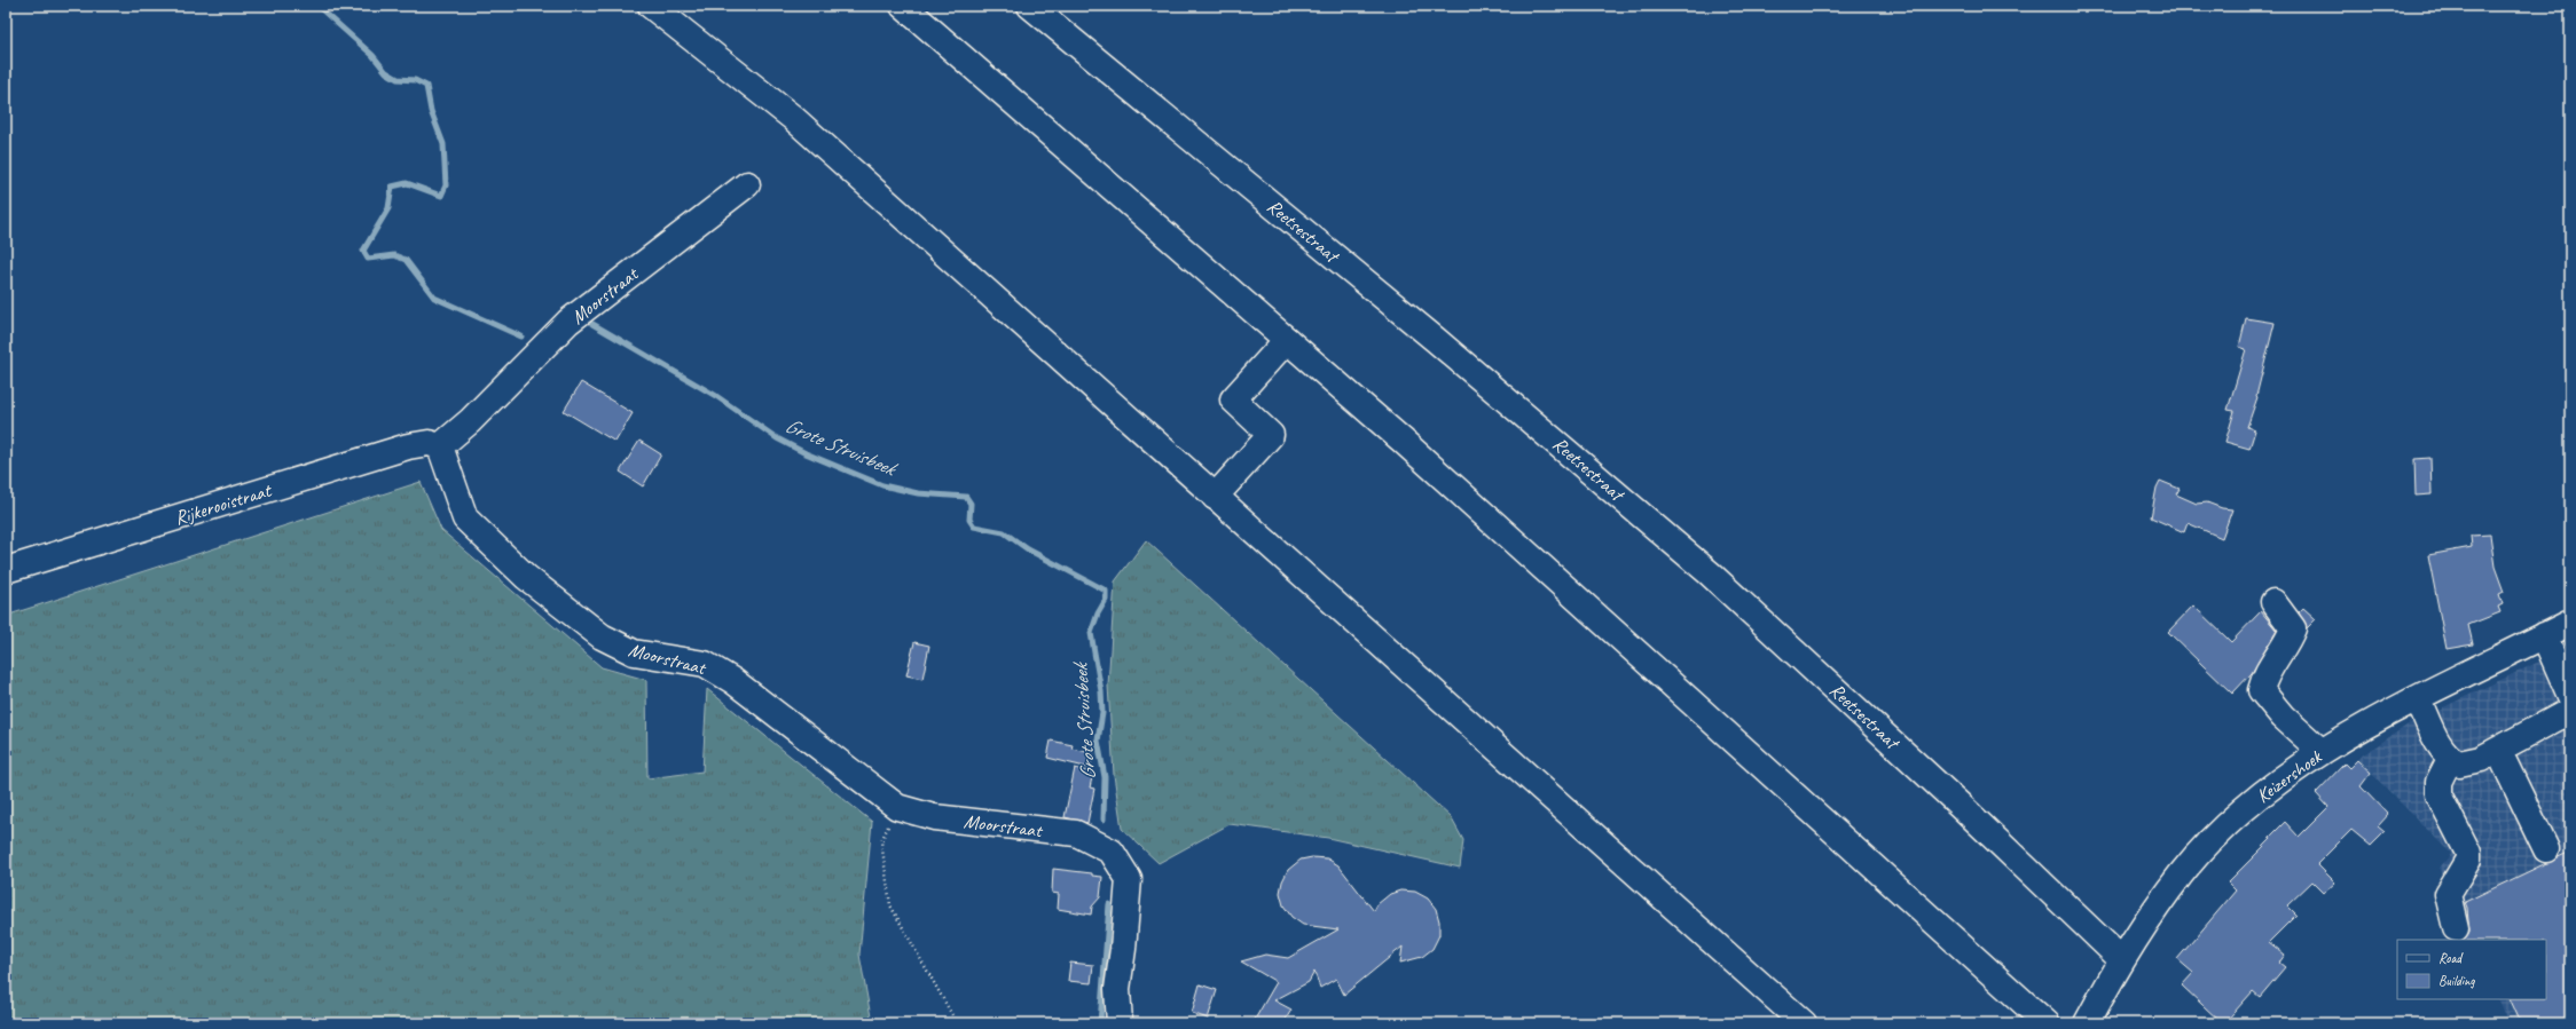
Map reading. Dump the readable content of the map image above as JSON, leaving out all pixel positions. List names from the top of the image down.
{
  "streets": {
    "main road": [
      "Reetsestraat",
      "Moorstraat",
      "Rijkerooistraat",
      "Keizershoek"
    ]
  },
  "crossings": [
    ["Reetsestraat", "Keizershoek"],
    ["Moorstraat", "Rijkerooistraat"]
  ],
  "water": ["Grote Struisbeek"],
  "legend": ["Road", "Building"]
}
